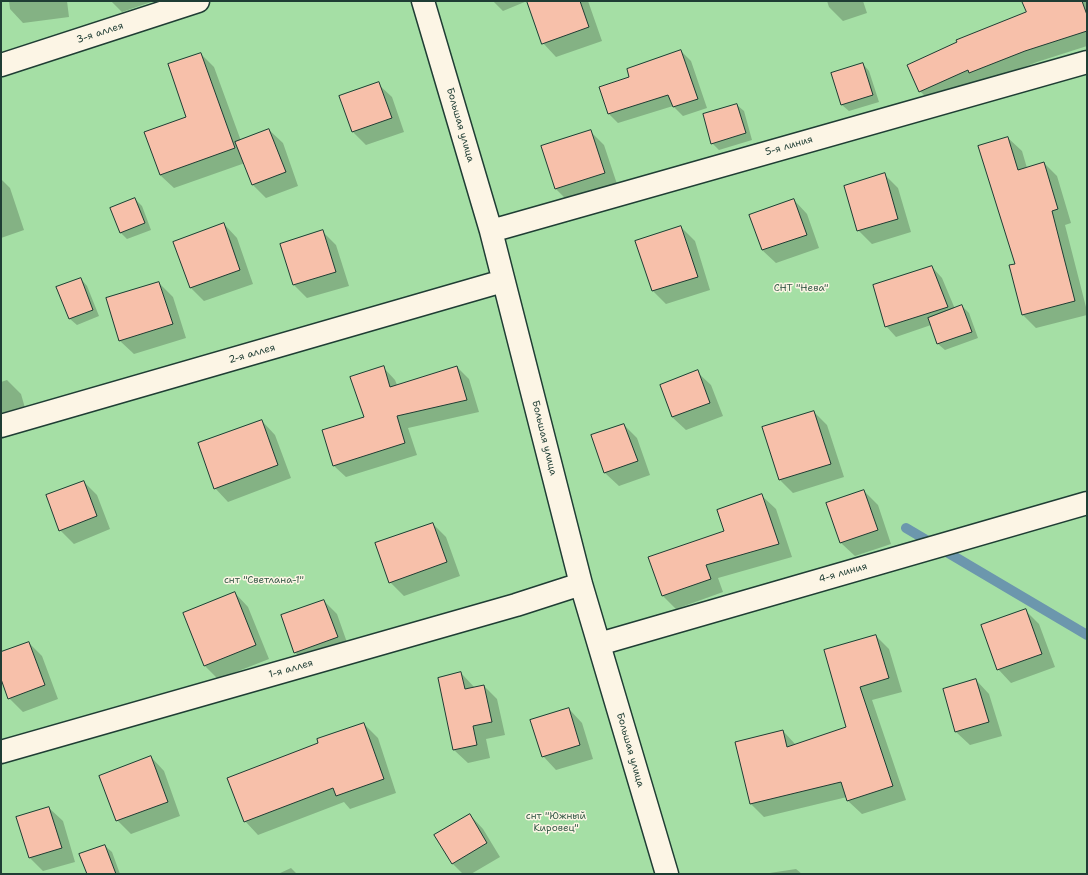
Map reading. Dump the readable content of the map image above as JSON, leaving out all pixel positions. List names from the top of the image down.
{
  "streets": {
    "street": [
      "3-я аллея",
      "Большая улица",
      "5-я линия",
      "2-я аллея",
      "4-я линия",
      "1-я аллея"
    ]
  },
  "crossings": [
    ["Большая улица", "5-я линия"],
    ["Большая улица", "2-я аллея"],
    ["Большая улица", "4-я линия"],
    ["Большая улица", "1-я аллея"]
  ],
  "parks": ["СНТ \"Нева\"", "снт \"Светлана-1\"", "снт \"Южный Кировец\""]
}
